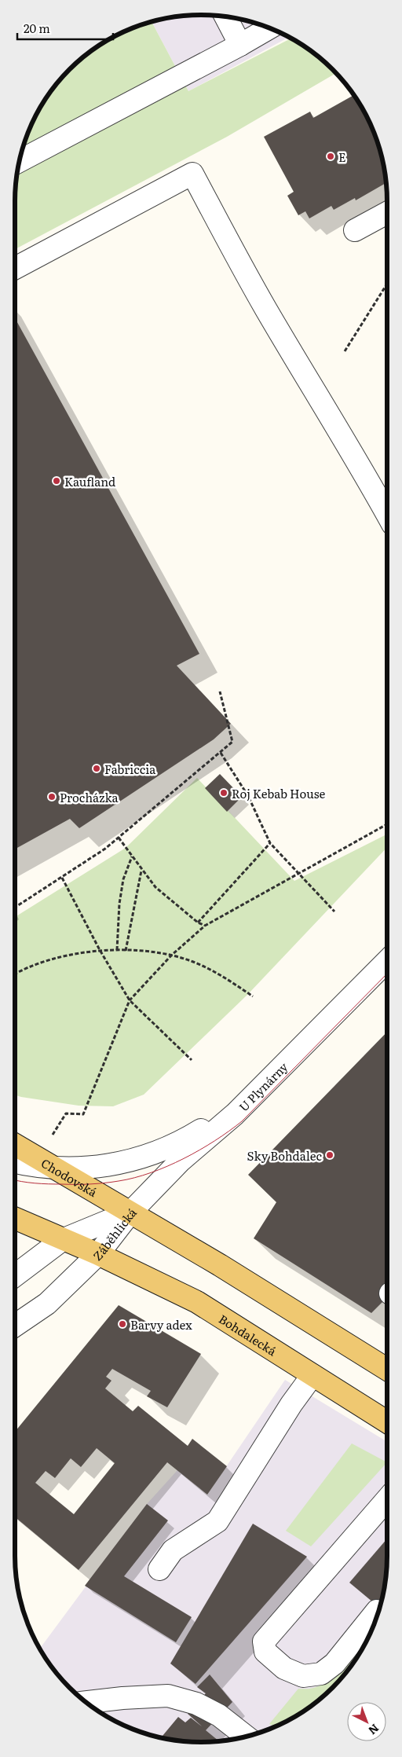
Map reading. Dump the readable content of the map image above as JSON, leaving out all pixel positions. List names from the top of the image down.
{
  "streets": {
    "main road": ["Chodovská", "Bohdalecká"],
    "street": ["U Plynárny", "Záběhlická"]
  },
  "crossings": [
    ["U Plynárny", "Chodovská"],
    ["U Plynárny", "Záběhlická"],
    ["Chodovská", "Záběhlická"],
    ["Záběhlická", "Bohdalecká"]
  ],
  "places": [
    "E",
    "Kaufland",
    "Fabriccia",
    "Roj Kebab House",
    "Procházka",
    "Sky Bohdalec",
    "Barvy adex"
  ],
  "scale_bar": "20 m",
  "north": "bottom right"
}
